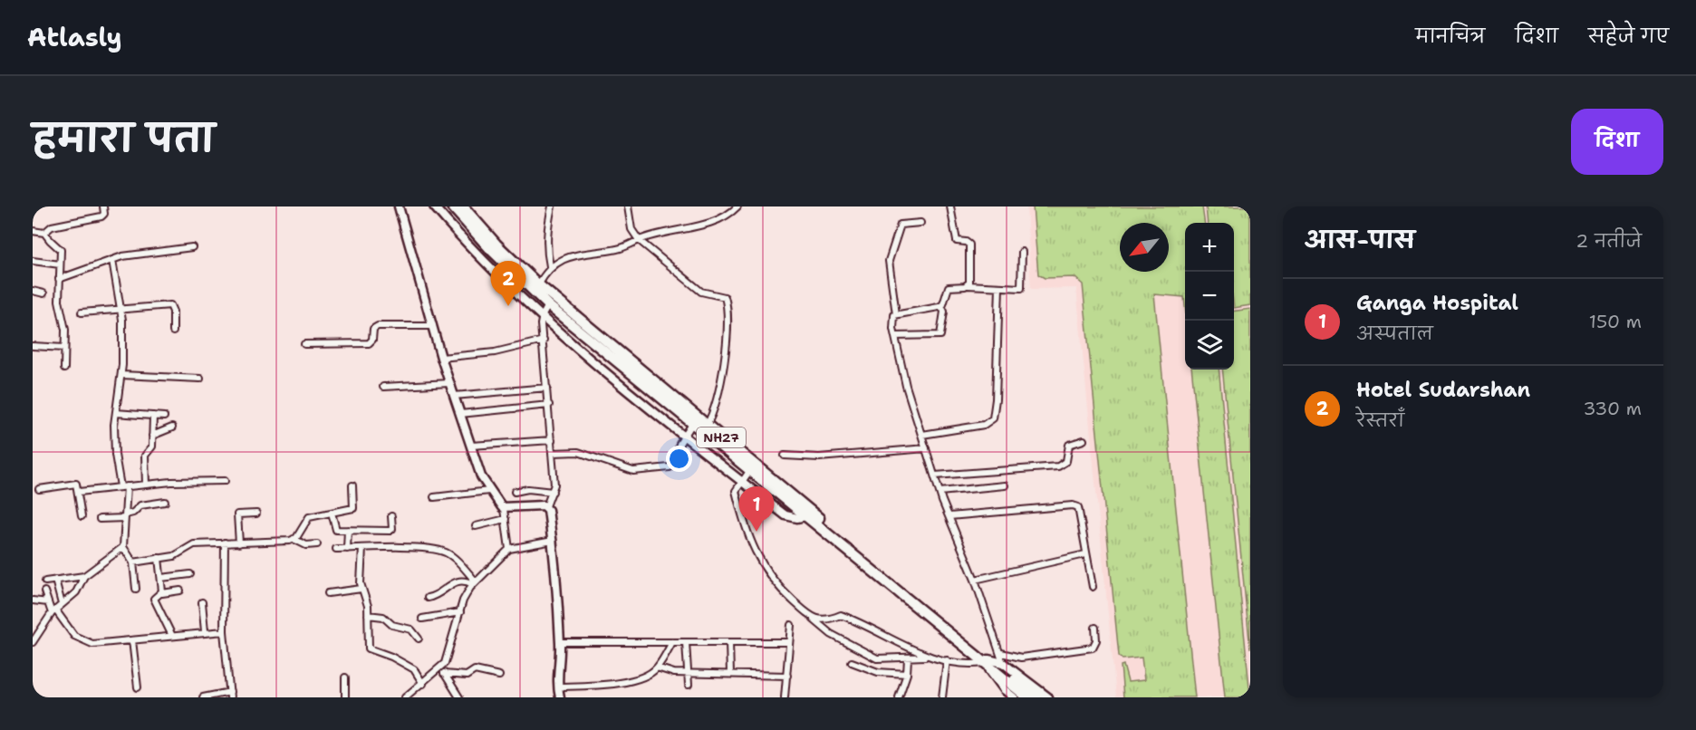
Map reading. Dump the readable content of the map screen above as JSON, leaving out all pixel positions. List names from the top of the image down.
{
  "streets": {
    "highway": ["NH27"]
  },
  "north": "bottom left",
  "page": {
    "header": "Atlasly",
    "nav": ["मानचित्र", "दिशा", "सहेजे गए"],
    "title": "हमारा पता",
    "buttons": "दिशा",
    "heading": ["आस-पास", "2 नतीजे"],
    "map_buttons": ["+", "−"],
    "pins": ["2", "1"],
    "list": [
      {
        "mark": "1",
        "name": "Ganga Hospital",
        "note": "अस्पताल",
        "value": "150 m"
      },
      {
        "mark": "2",
        "name": "Hotel Sudarshan",
        "note": "रेस्तराँ",
        "value": "330 m"
      }
    ]
  }
}
